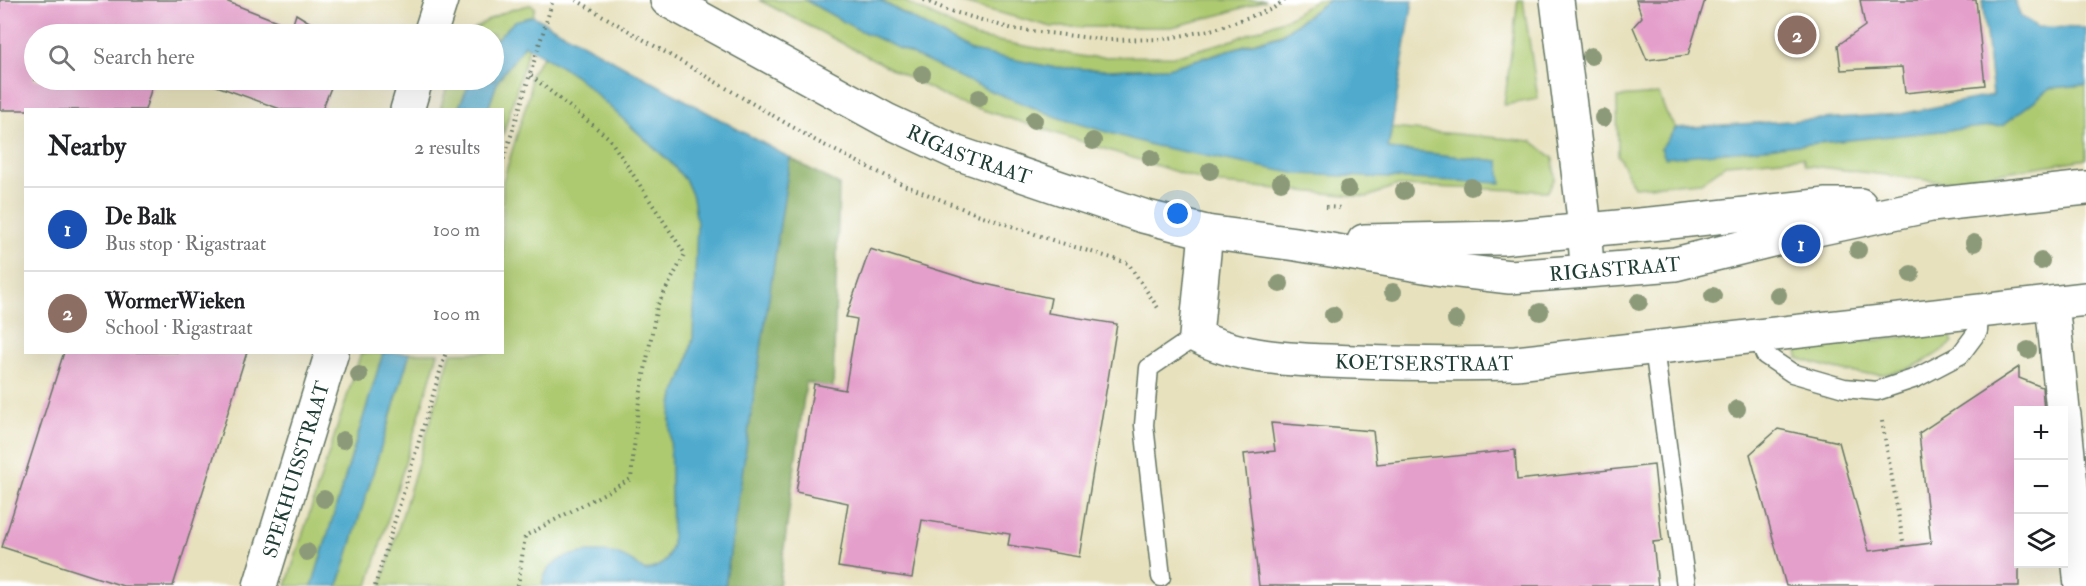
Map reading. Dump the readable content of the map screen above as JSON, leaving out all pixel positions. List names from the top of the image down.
{
  "streets": {
    "street": ["RIGASTRAAT", "KOETSERSTRAAT", "SPEKHUISSTRAAT"]
  },
  "page": {
    "pins": ["2", "1"],
    "search": "Search here",
    "heading": ["Nearby", "2 results"],
    "list": [
      {
        "mark": "1",
        "name": "De Balk",
        "note": "Bus stop · Rigastraat",
        "value": "100 m"
      },
      {
        "mark": "2",
        "name": "WormerWieken",
        "note": "School · Rigastraat",
        "value": "100 m"
      }
    ],
    "map_buttons": ["+", "−"]
  }
}
